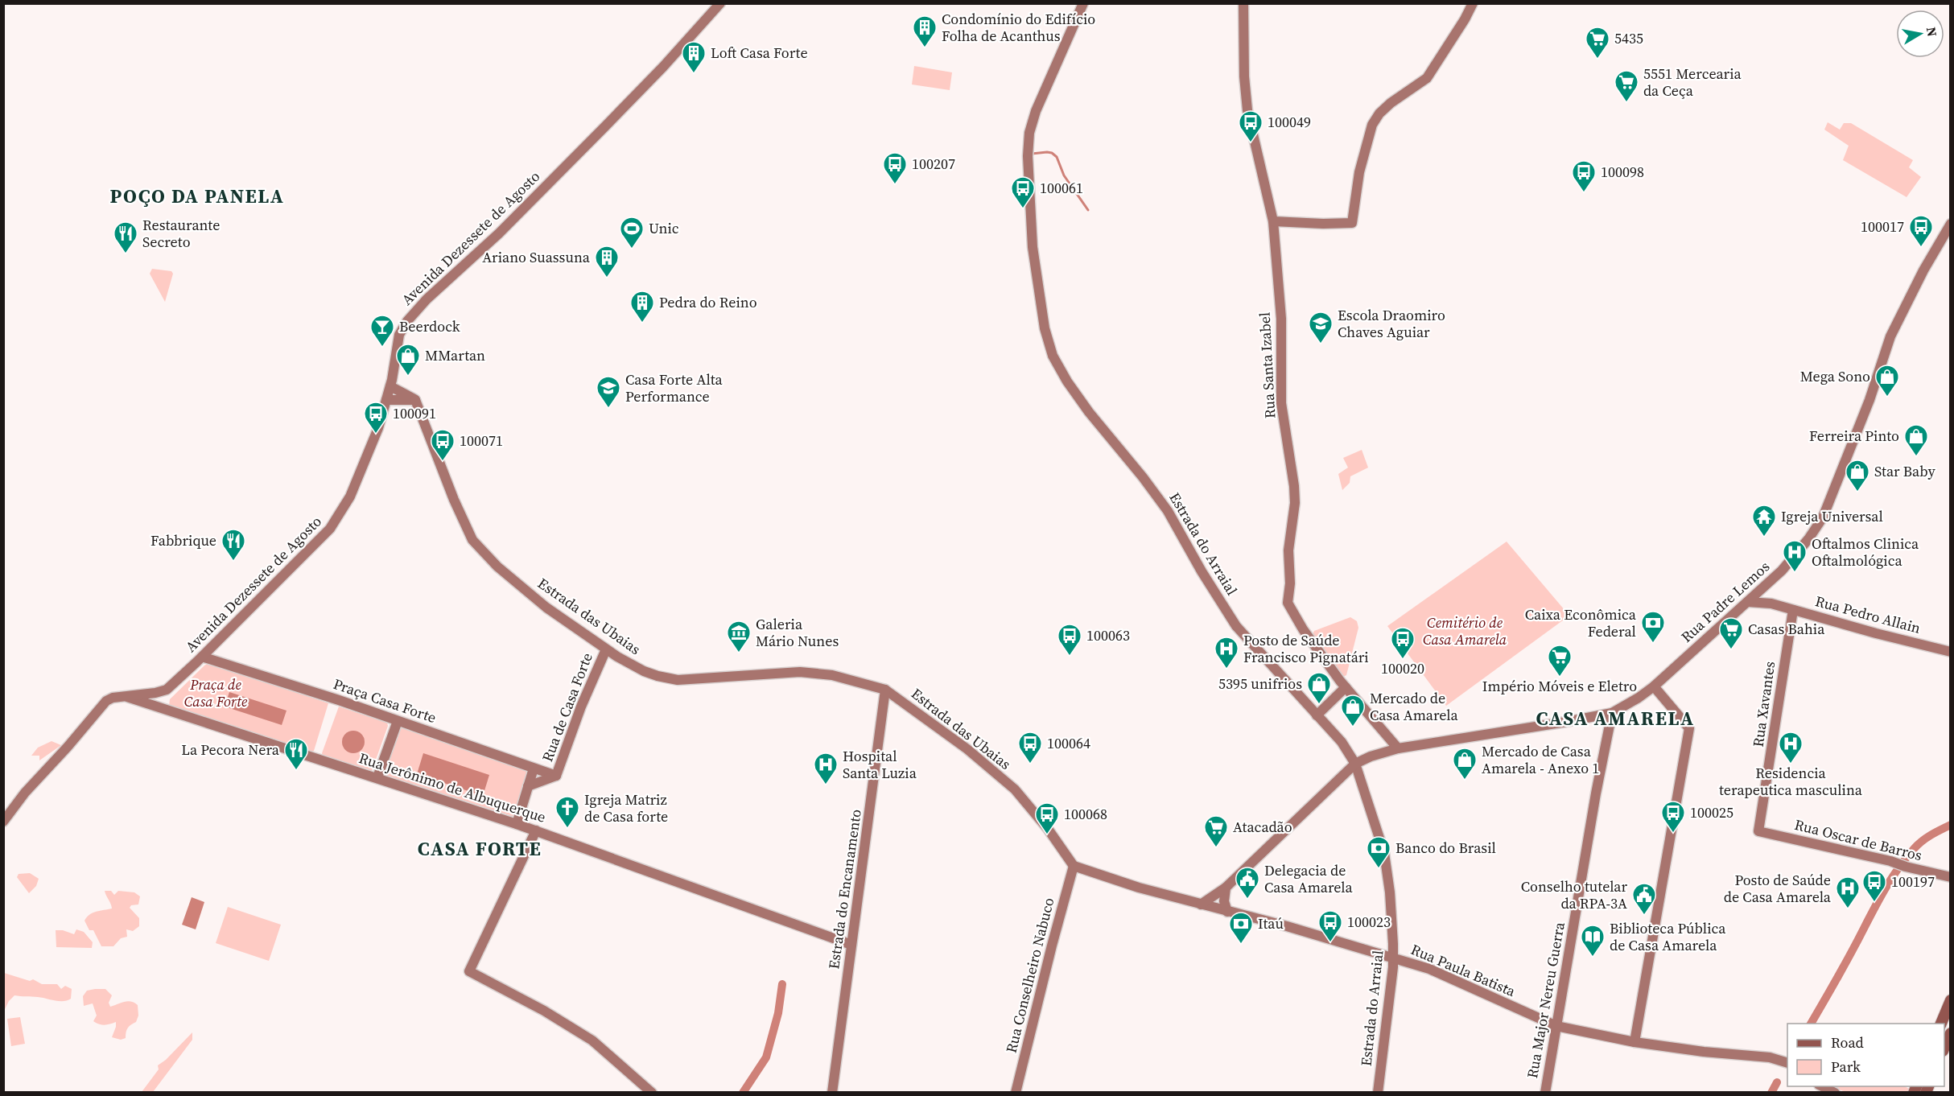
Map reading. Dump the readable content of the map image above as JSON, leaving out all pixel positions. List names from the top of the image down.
{
  "streets": {
    "main road": [
      "Avenida Dezessete de Agosto",
      "Rua Santa Izabel",
      "Estrada do Arraial",
      "Rua Padre Lemos",
      "Rua Pedro Allain",
      "Estrada das Ubaias",
      "Praça Casa Forte",
      "Rua Xavantes",
      "Rua de Casa Forte",
      "Rua Jerônimo de Albuquerque",
      "Rua Oscar de Barros",
      "Estrada do Encanamento",
      "Rua Paula Batista",
      "Rua Conselheiro Nabuco",
      "Rua Major Nereu Guerra"
    ]
  },
  "crossings": [
    ["Avenida Dezessete de Agosto", "Praça Casa Forte"],
    ["Avenida Dezessete de Agosto", "Rua Jerônimo de Albuquerque"],
    ["Rua Santa Izabel", "Rua Padre Lemos"],
    ["Estrada do Arraial", "Rua Padre Lemos"],
    ["Estrada do Arraial", "Rua Paula Batista"],
    ["Rua Padre Lemos", "Rua Pedro Allain"],
    ["Rua Padre Lemos", "Rua Major Nereu Guerra"],
    ["Rua Pedro Allain", "Rua Xavantes"],
    ["Estrada das Ubaias", "Rua de Casa Forte"],
    ["Estrada das Ubaias", "Estrada do Encanamento"],
    ["Estrada das Ubaias", "Rua Paula Batista"],
    ["Estrada das Ubaias", "Rua Conselheiro Nabuco"],
    ["Praça Casa Forte", "Rua de Casa Forte"],
    ["Rua Xavantes", "Rua Oscar de Barros"],
    ["Rua de Casa Forte", "Rua Jerônimo de Albuquerque"],
    ["Rua Jerônimo de Albuquerque", "Estrada do Encanamento"],
    ["Rua Paula Batista", "Rua Conselheiro Nabuco"],
    ["Rua Paula Batista", "Rua Major Nereu Guerra"]
  ],
  "districts": ["POÇO DA PANELA", "CASA AMARELA", "CASA FORTE"],
  "parks": ["Cemitério de Casa Amarela", "Praça de Casa Forte"],
  "places": {
    "building": [
      "Condomínio do Edifício Folha de Acanthus",
      "Loft Casa Forte",
      "Ariano Suassuna",
      "Pedra do Reino"
    ],
    "supermarket": [
      "5435",
      "5551 Mercearia da Ceça",
      "Casas Bahia",
      "Império Móveis e Eletro",
      "Atacadão"
    ],
    "bus stop": [
      "100049",
      "100207",
      "100098",
      "100061",
      "100017",
      "100091",
      "100071",
      "100063",
      "100020",
      "100064",
      "100025",
      "100068",
      "100197",
      "100023"
    ],
    "sports": ["Unic"],
    "restaurant": ["Restaurante Secreto", "Fabbrique", "La Pecora Nera"],
    "school or university": ["Escola Draomiro Chaves Aguiar", "Casa Forte Alta Performance"],
    "bar": ["Beerdock"],
    "shop": [
      "MMartan",
      "Mega Sono",
      "Ferreira Pinto",
      "Star Baby",
      "5395 unifrios",
      "Mercado de Casa Amarela",
      "Mercado de Casa Amarela - Anexo 1"
    ],
    "temple": ["Igreja Universal"],
    "hospital": [
      "Oftalmos Clinica Oftalmológica",
      "Posto de Saúde Francisco Pignatári",
      "Residencia terapeutica masculina",
      "Hospital Santa Luzia",
      "Posto de Saúde de Casa Amarela"
    ],
    "bank": ["Caixa Econômica Federal", "Banco do Brasil", "Itaú"],
    "museum": ["Galeria Mário Nunes"],
    "church": ["Igreja Matriz de Casa forte"],
    "public building": ["Delegacia de Casa Amarela", "Conselho tutelar da RPA-3A"],
    "library": ["Biblioteca Pública de Casa Amarela"]
  },
  "legend": ["Road", "Park"],
  "north": "right"
}
